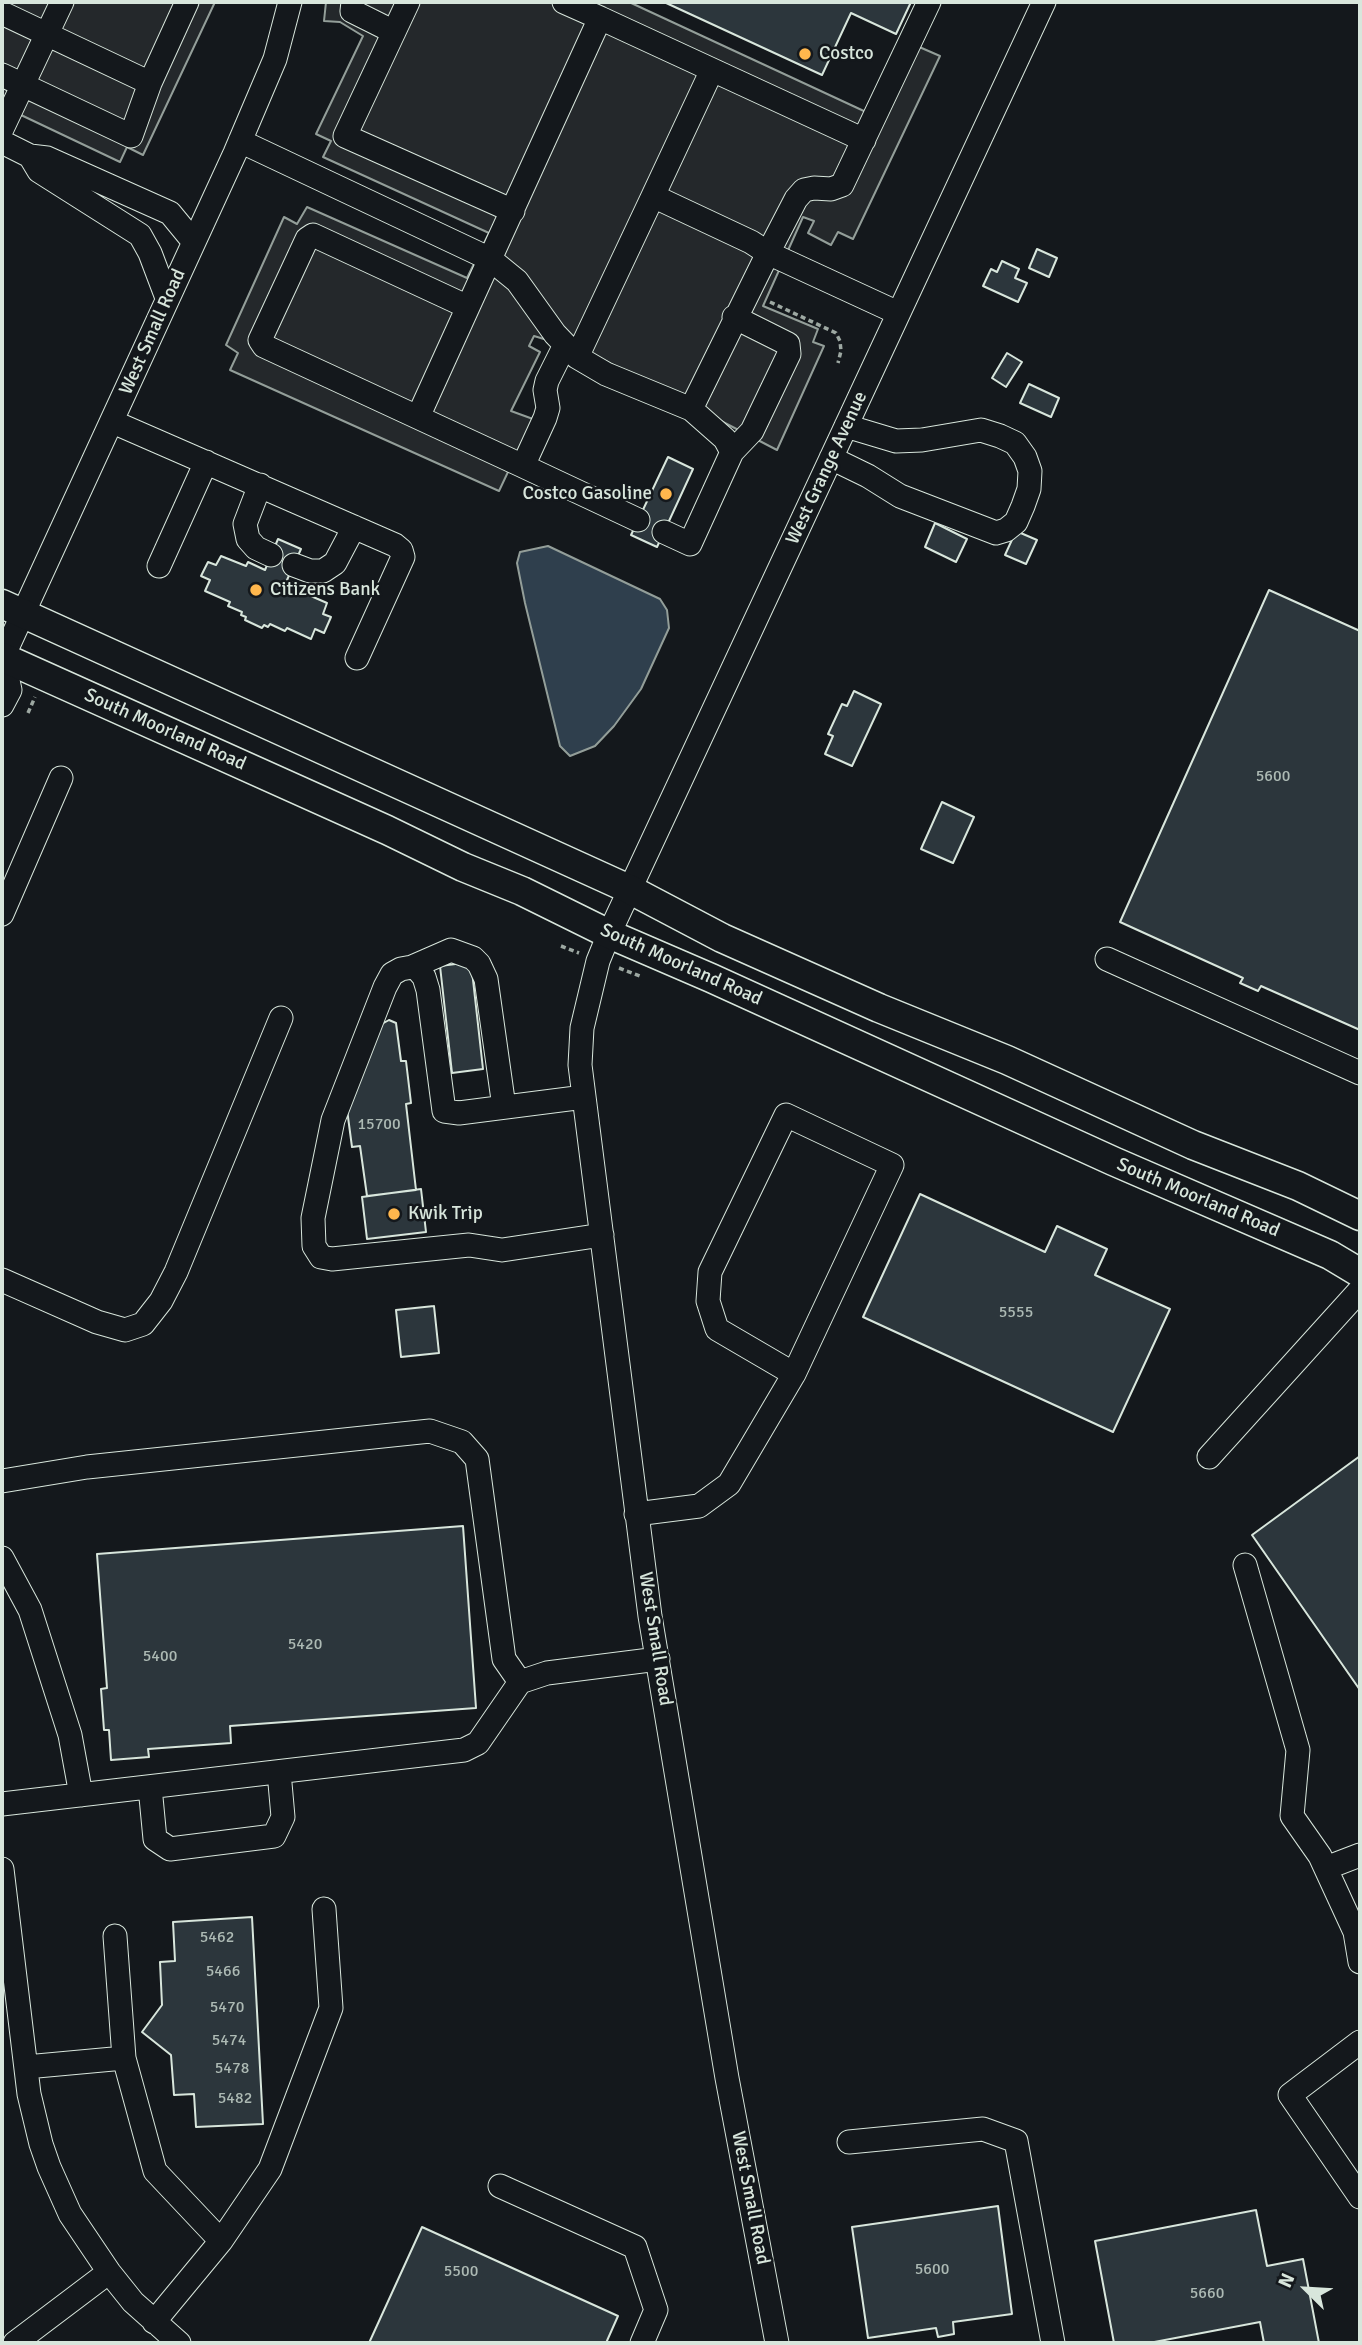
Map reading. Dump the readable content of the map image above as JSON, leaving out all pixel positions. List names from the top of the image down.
{
  "streets": {
    "main road": ["South Moorland Road"],
    "street": ["West Small Road", "West Grange Avenue"]
  },
  "crossings": [
    ["West Small Road", "West Grange Avenue"],
    ["West Small Road", "South Moorland Road"],
    ["West Grange Avenue", "South Moorland Road"]
  ],
  "places": [
    "Costco",
    "Costco Gasoline",
    "Citizens Bank",
    "Kwik Trip"
  ],
  "house_numbers": [
    "5600",
    "15700",
    "5555",
    "5420",
    "5400",
    "5462",
    "5466",
    "5470",
    "5474",
    "5478",
    "5482",
    "5600",
    "5500",
    "5660"
  ],
  "north": "top left"
}
